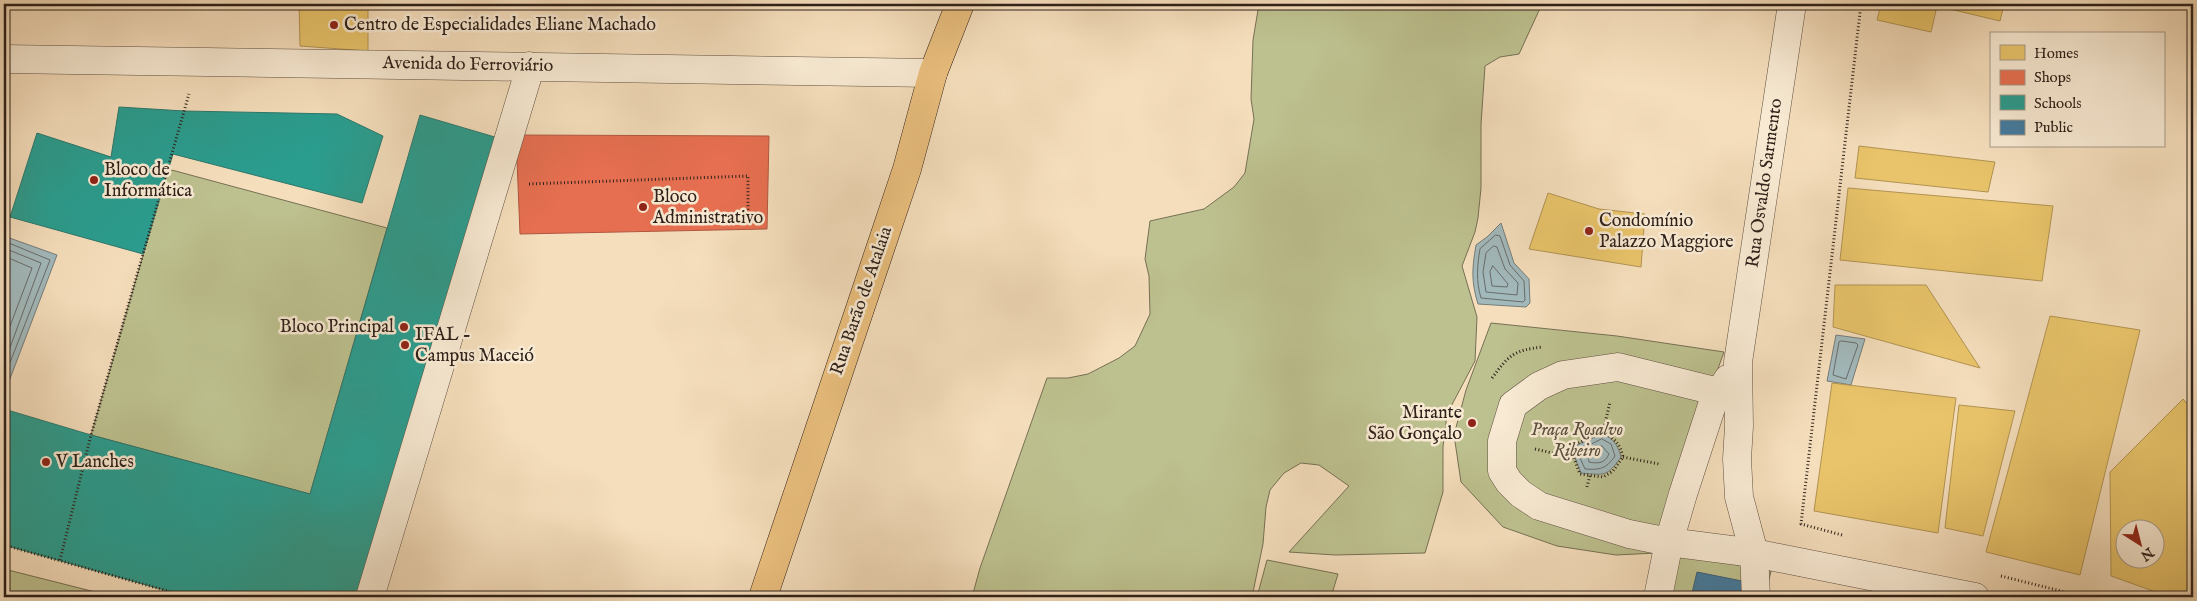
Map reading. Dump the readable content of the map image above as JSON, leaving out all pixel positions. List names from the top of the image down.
{
  "streets": {
    "main road": ["Rua Barão de Atalaia"],
    "street": ["Avenida do Ferroviário", "Rua Osvaldo Sarmento"]
  },
  "crossings": [
    ["Avenida do Ferroviário", "Rua Barão de Atalaia"]
  ],
  "parks": ["Praça Rosalvo Ribeiro"],
  "places": [
    "Centro de Especialidades Eliane Machado",
    "Bloco de Informática",
    "Bloco Administrativo",
    "Condomínio Palazzo Maggiore",
    "Bloco Principal",
    "IFAL - Campus Maceió",
    "Mirante São Gonçalo",
    "V Lanches"
  ],
  "legend": [
    "Homes",
    "Shops",
    "Schools",
    "Public"
  ],
  "north": "bottom right"
}
